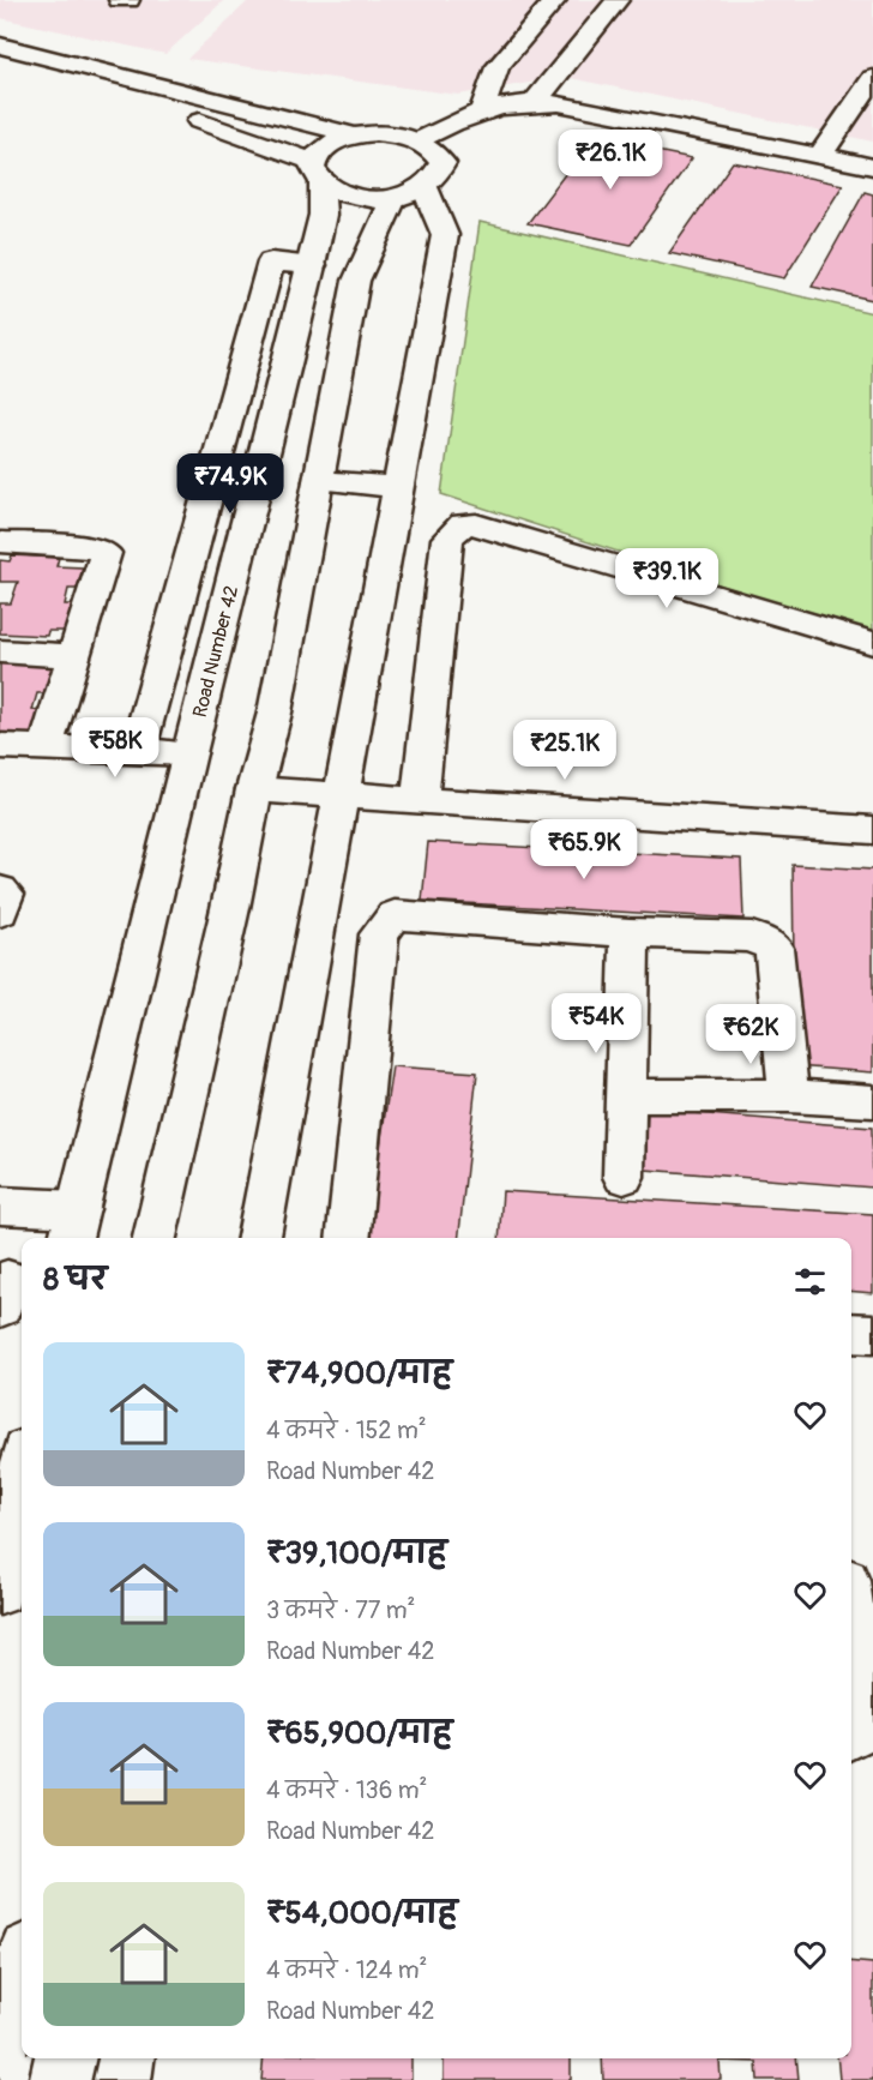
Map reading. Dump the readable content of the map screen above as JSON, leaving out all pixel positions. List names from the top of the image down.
{
  "streets": {
    "street": ["Road Number 42"]
  },
  "page": {
    "price": [
      "₹26.1K",
      "₹74.9K",
      "₹39.1K",
      "₹58K",
      "₹25.1K",
      "₹65.9K",
      "₹54K",
      "₹62K"
    ],
    "heading": "8 घर",
    "list": [
      {
        "name": "₹74,900/माह",
        "note": "4 कमरे · 152 m² · Road Number 42"
      },
      {
        "name": "₹39,100/माह",
        "note": "3 कमरे · 77 m² · Road Number 42"
      },
      {
        "name": "₹65,900/माह",
        "note": "4 कमरे · 136 m² · Road Number 42"
      },
      {
        "name": "₹54,000/माह",
        "note": "4 कमरे · 124 m² · Road Number 42"
      }
    ]
  }
}
